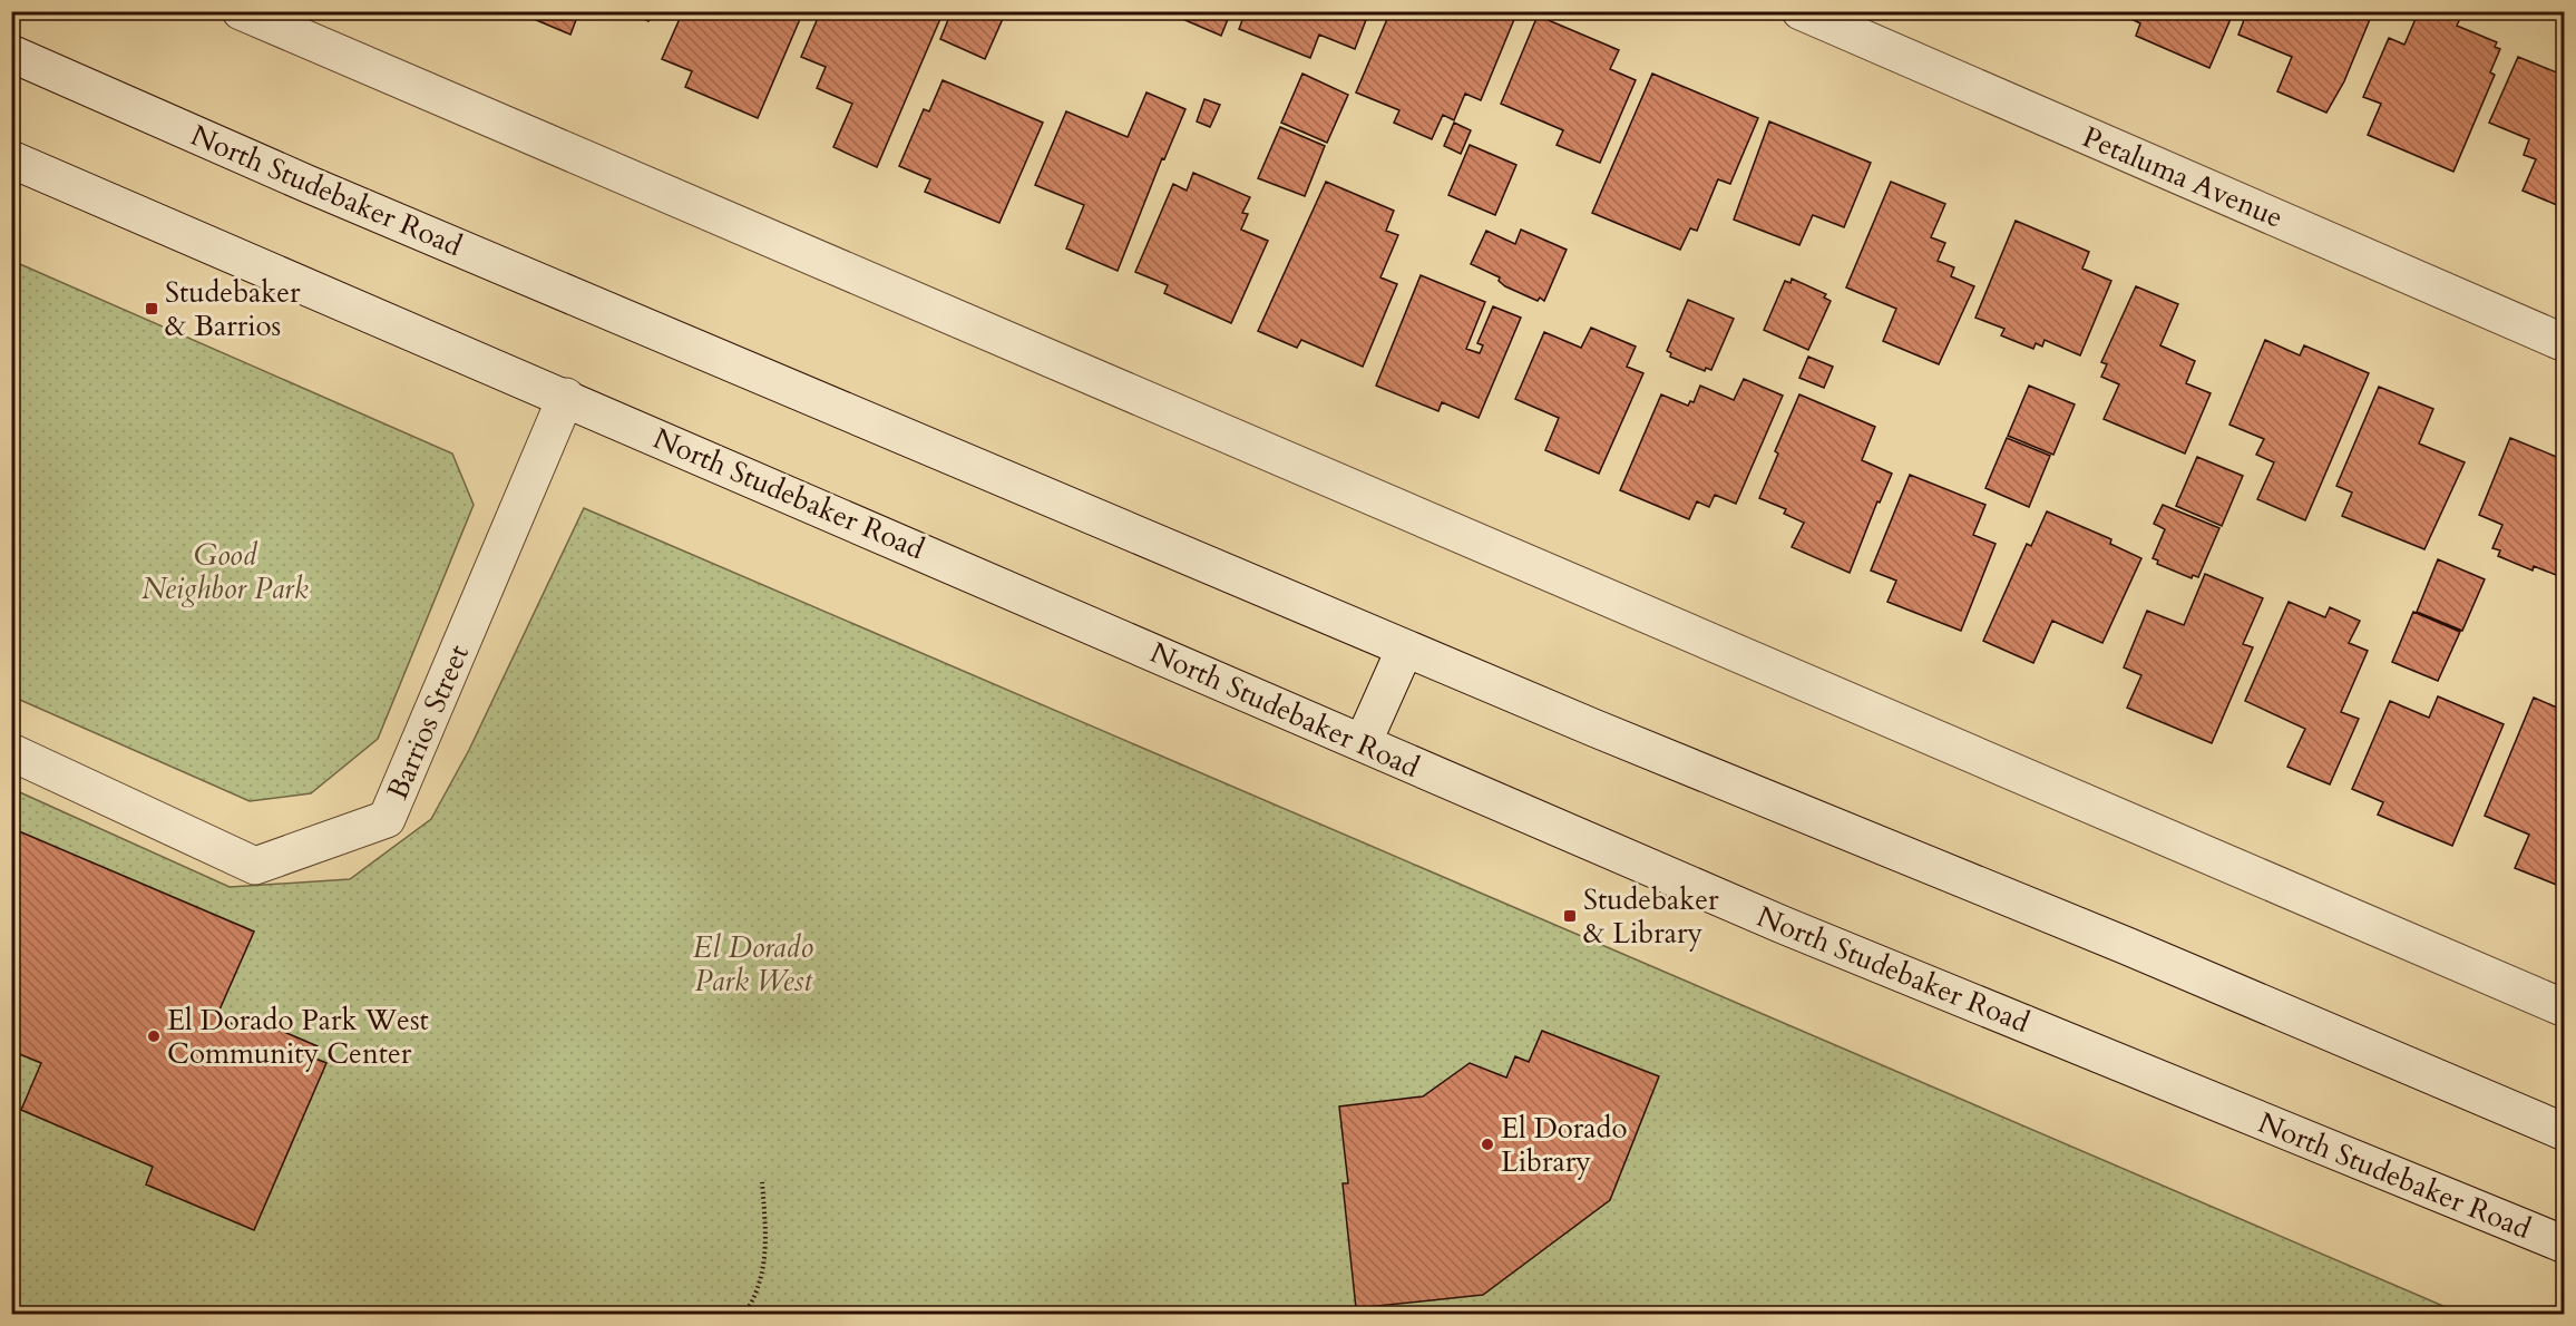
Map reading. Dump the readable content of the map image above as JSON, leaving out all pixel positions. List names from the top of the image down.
{
  "streets": {
    "main road": ["Petaluma Avenue", "North Studebaker Road", "Barrios Street"]
  },
  "crossings": [
    ["North Studebaker Road", "Barrios Street"]
  ],
  "parks": ["Good Neighbor Park", "El Dorado Park West"],
  "places": {
    "transit": ["Studebaker & Barrios", "Studebaker & Library"],
    "other": ["El Dorado Park West Community Center", "El Dorado Library"]
  }
}
